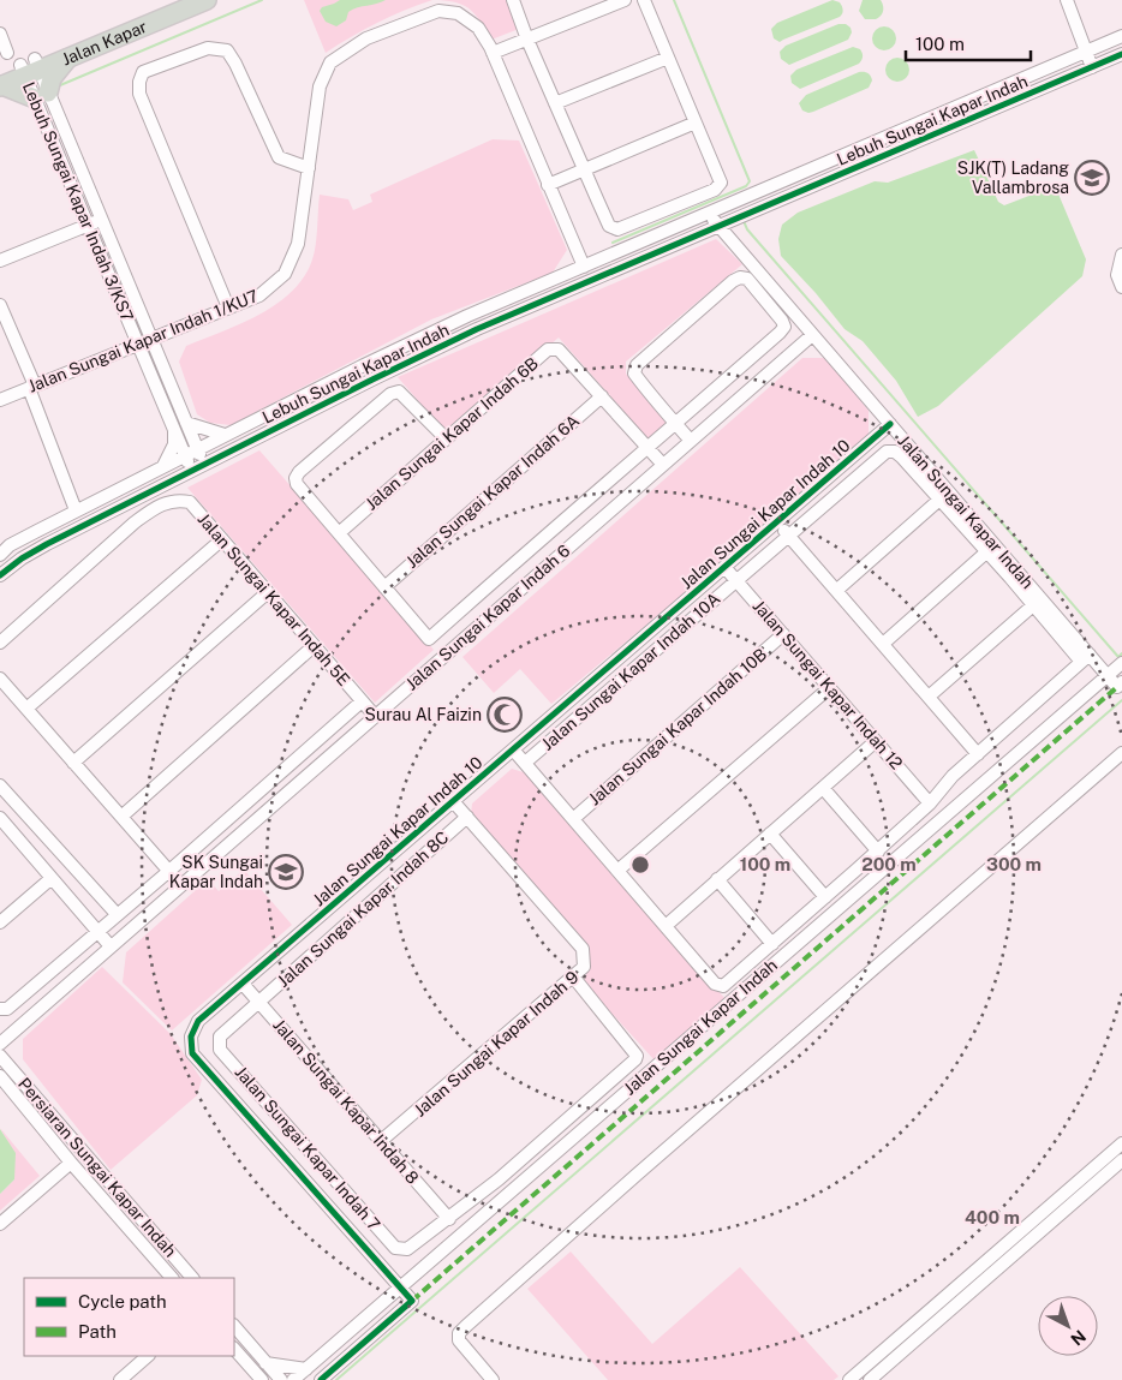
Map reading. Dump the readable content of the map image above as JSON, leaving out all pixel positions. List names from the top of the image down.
{
  "streets": {
    "highway": ["Jalan Kapar"],
    "street": [
      "Lebuh Sungai Kapar Indah",
      "Lebuh Sungai Kapar Indah 3/KS7",
      "Jalan Sungai Kapar Indah 1/KU7",
      "Jalan Sungai Kapar Indah 6B",
      "Jalan Sungai Kapar Indah 6A",
      "Jalan Sungai Kapar Indah",
      "Jalan Sungai Kapar Indah 10",
      "Jalan Sungai Kapar Indah 5E",
      "Jalan Sungai Kapar Indah 6",
      "Jalan Sungai Kapar Indah 10A",
      "Jalan Sungai Kapar Indah 12",
      "Jalan Sungai Kapar Indah 10B",
      "Jalan Sungai Kapar Indah 8C",
      "Jalan Sungai Kapar Indah 9",
      "Jalan Sungai Kapar Indah 8",
      "Jalan Sungai Kapar Indah 7",
      "Persiaran Sungai Kapar Indah"
    ]
  },
  "crossings": [
    ["Jalan Kapar", "Lebuh Sungai Kapar Indah 3/KS7"],
    ["Lebuh Sungai Kapar Indah", "Lebuh Sungai Kapar Indah 3/KS7"],
    ["Lebuh Sungai Kapar Indah", "Jalan Sungai Kapar Indah 1/KU7"],
    ["Lebuh Sungai Kapar Indah", "Jalan Sungai Kapar Indah"],
    ["Lebuh Sungai Kapar Indah 3/KS7", "Jalan Sungai Kapar Indah 1/KU7"],
    ["Jalan Sungai Kapar Indah 6B", "Jalan Sungai Kapar Indah 6A"],
    ["Jalan Sungai Kapar Indah 6B", "Jalan Sungai Kapar Indah 6"],
    ["Jalan Sungai Kapar Indah 6A", "Jalan Sungai Kapar Indah 6"],
    ["Jalan Sungai Kapar Indah", "Jalan Sungai Kapar Indah 10"],
    ["Jalan Sungai Kapar Indah", "Jalan Sungai Kapar Indah 6"],
    ["Jalan Sungai Kapar Indah 10", "Jalan Sungai Kapar Indah 12"],
    ["Jalan Sungai Kapar Indah 10", "Jalan Sungai Kapar Indah 9"],
    ["Jalan Sungai Kapar Indah 10", "Jalan Sungai Kapar Indah 8"],
    ["Jalan Sungai Kapar Indah 5E", "Jalan Sungai Kapar Indah 6"],
    ["Jalan Sungai Kapar Indah 10A", "Jalan Sungai Kapar Indah 12"],
    ["Jalan Sungai Kapar Indah 12", "Jalan Sungai Kapar Indah 10B"],
    ["Jalan Sungai Kapar Indah 8C", "Jalan Sungai Kapar Indah 9"],
    ["Jalan Sungai Kapar Indah 8C", "Jalan Sungai Kapar Indah 8"],
    ["Jalan Sungai Kapar Indah 8C", "Jalan Sungai Kapar Indah 7"],
    ["Jalan Sungai Kapar Indah 9", "Jalan Sungai Kapar Indah 8"],
    ["Jalan Sungai Kapar Indah 8", "Jalan Sungai Kapar Indah 7"]
  ],
  "places": {
    "school or university": ["SJK(T) Ladang Vallambrosa", "SK Sungai Kapar Indah"],
    "mosque": ["Surau Al Faizin"]
  },
  "legend": ["Cycle path", "Path"],
  "scale_bar": "100 m",
  "north": "bottom right",
  "rings": [
    "100 m",
    "200 m",
    "300 m",
    "400 m"
  ]
}
